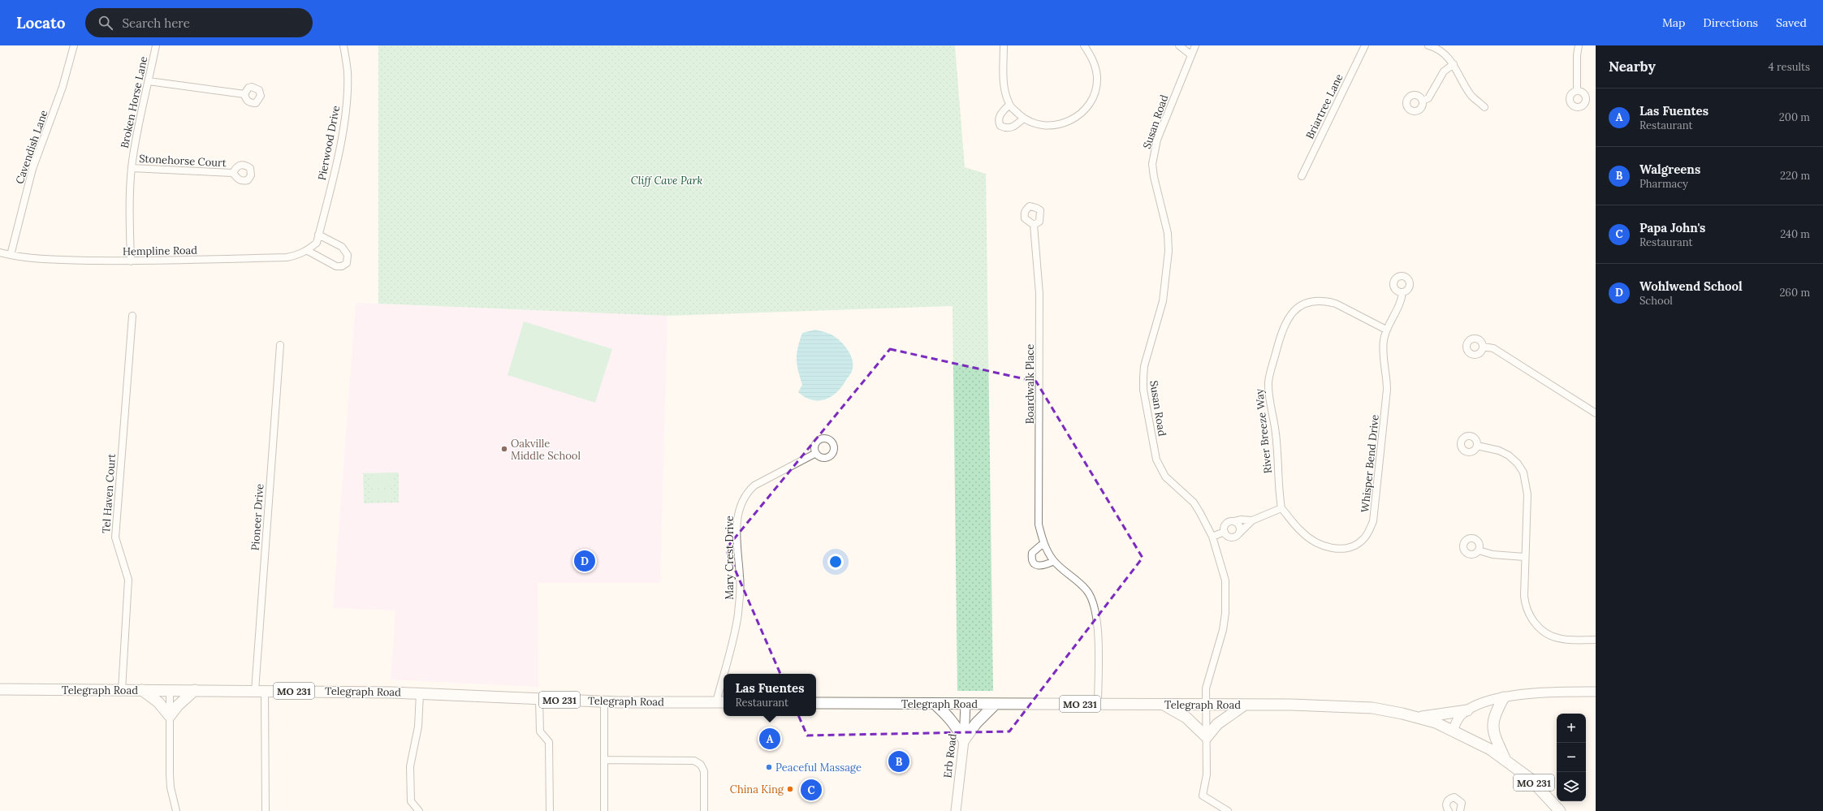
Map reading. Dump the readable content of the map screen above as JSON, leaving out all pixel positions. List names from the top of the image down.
{
  "streets": {
    "main road": ["Telegraph Road", "MO 231"],
    "street": [
      "Broken Horse Lane",
      "Briartree Lane",
      "Susan Road",
      "Pierwood Drive",
      "Cavendish Lane",
      "Stonehorse Court",
      "Hempline Road",
      "Boardwalk Place",
      "River Breeze Way",
      "Whisper Bend Drive",
      "Tel Haven Court",
      "Pioneer Drive",
      "Mary Crest Drive",
      "Erb Road"
    ]
  },
  "crossings": [
    ["Broken Horse Lane", "Stonehorse Court"],
    ["Broken Horse Lane", "Hempline Road"],
    ["Susan Road", "Telegraph Road"],
    ["Pierwood Drive", "Hempline Road"],
    ["Cavendish Lane", "Hempline Road"],
    ["Boardwalk Place", "Telegraph Road"],
    ["River Breeze Way", "Whisper Bend Drive"],
    ["Tel Haven Court", "Telegraph Road"],
    ["Pioneer Drive", "Telegraph Road"],
    ["Mary Crest Drive", "Telegraph Road"],
    ["Telegraph Road", "Erb Road"]
  ],
  "parks": ["Cliff Cave Park"],
  "places": ["Oakville Middle School", "Peaceful Massage", "China King"],
  "page": {
    "header": "Locato",
    "search": "Search here",
    "nav": ["Map", "Directions", "Saved"],
    "heading": ["Nearby", "4 results"],
    "list": [
      {
        "mark": "A",
        "name": "Las Fuentes",
        "note": "Restaurant",
        "value": "200 m"
      },
      {
        "mark": "B",
        "name": "Walgreens",
        "note": "Pharmacy",
        "value": "220 m"
      },
      {
        "mark": "C",
        "name": "Papa John's",
        "note": "Restaurant",
        "value": "240 m"
      },
      {
        "mark": "D",
        "name": "Wohlwend School",
        "note": "School",
        "value": "260 m"
      }
    ],
    "pins": [
      "D",
      "A",
      "B",
      "C"
    ],
    "popup": ["Las Fuentes", "Restaurant"],
    "map_buttons": ["+", "−"]
  }
}
